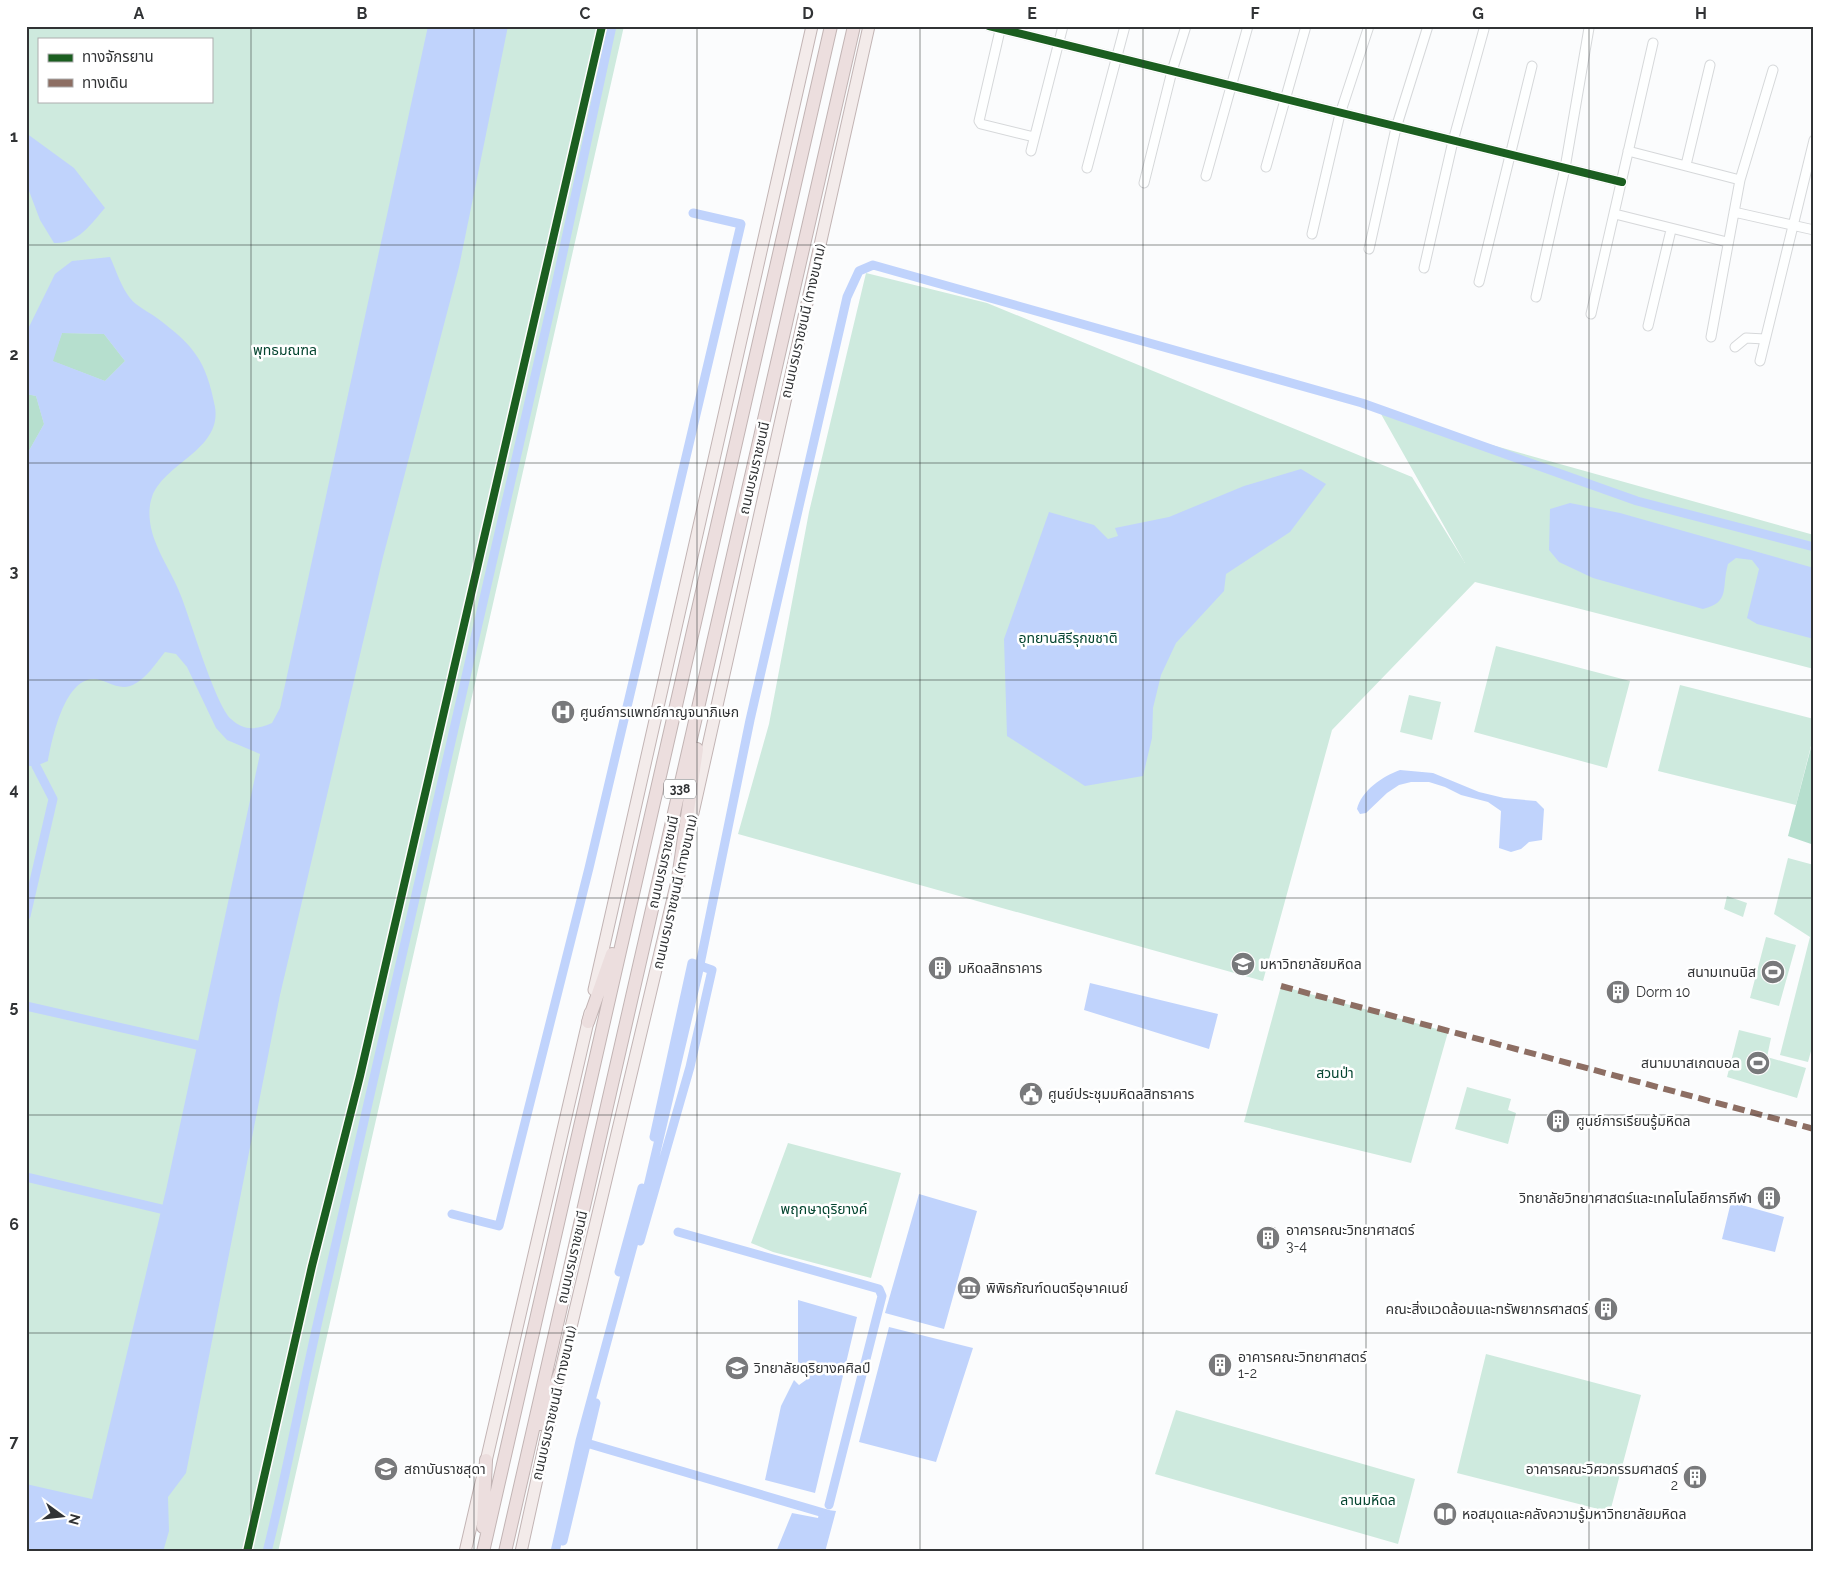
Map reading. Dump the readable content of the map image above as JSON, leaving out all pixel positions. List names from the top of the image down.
{
  "streets": {
    "highway": ["ถนนบรมราชชนนี", "338"],
    "main road": ["ถนนบรมราชชนนี (ทางขนาน)"]
  },
  "parks": [
    "พุทธมณฑล",
    "อุทยานสิรีรุกขชาติ",
    "สวนป่า",
    "พฤกษาดุริยางค์",
    "ลานมหิดล"
  ],
  "places": {
    "hospital": ["ศูนย์การแพทย์กาญจนาภิเษก"],
    "school or university": ["มหาวิทยาลัยมหิดล", "วิทยาลัยดุริยางคศิลป์", "สถาบันราชสุดา"],
    "building": [
      "มหิดลสิทธาคาร",
      "Dorm 10",
      "ศูนย์การเรียนรู้มหิดล",
      "วิทยาลัยวิทยาศาสตร์และเทคโนโลยีการกีฬา",
      "อาคารคณะวิทยาศาสตร์ 3-4",
      "คณะสิ่งแวดล้อมและทรัพยากรศาสตร์",
      "อาคารคณะวิทยาศาสตร์ 1-2",
      "อาคารคณะวิศวกรรมศาสตร์ 2"
    ],
    "sports": ["สนามเทนนิส", "สนามบาสเกตบอล"],
    "public building": ["ศูนย์ประชุมมหิดลสิทธาคาร"],
    "museum": ["พิพิธภัณฑ์ดนตรีอุษาคเนย์"],
    "library": ["หอสมุดและคลังความรู้มหาวิทยาลัยมหิดล"]
  },
  "legend": ["ทางจักรยาน", "ทางเดิน"],
  "north": "right",
  "grid": {
    "columns": [
      "A",
      "B",
      "C",
      "D",
      "E",
      "F",
      "G",
      "H"
    ],
    "rows": [
      "1",
      "2",
      "3",
      "4",
      "5",
      "6",
      "7"
    ]
  }
}
